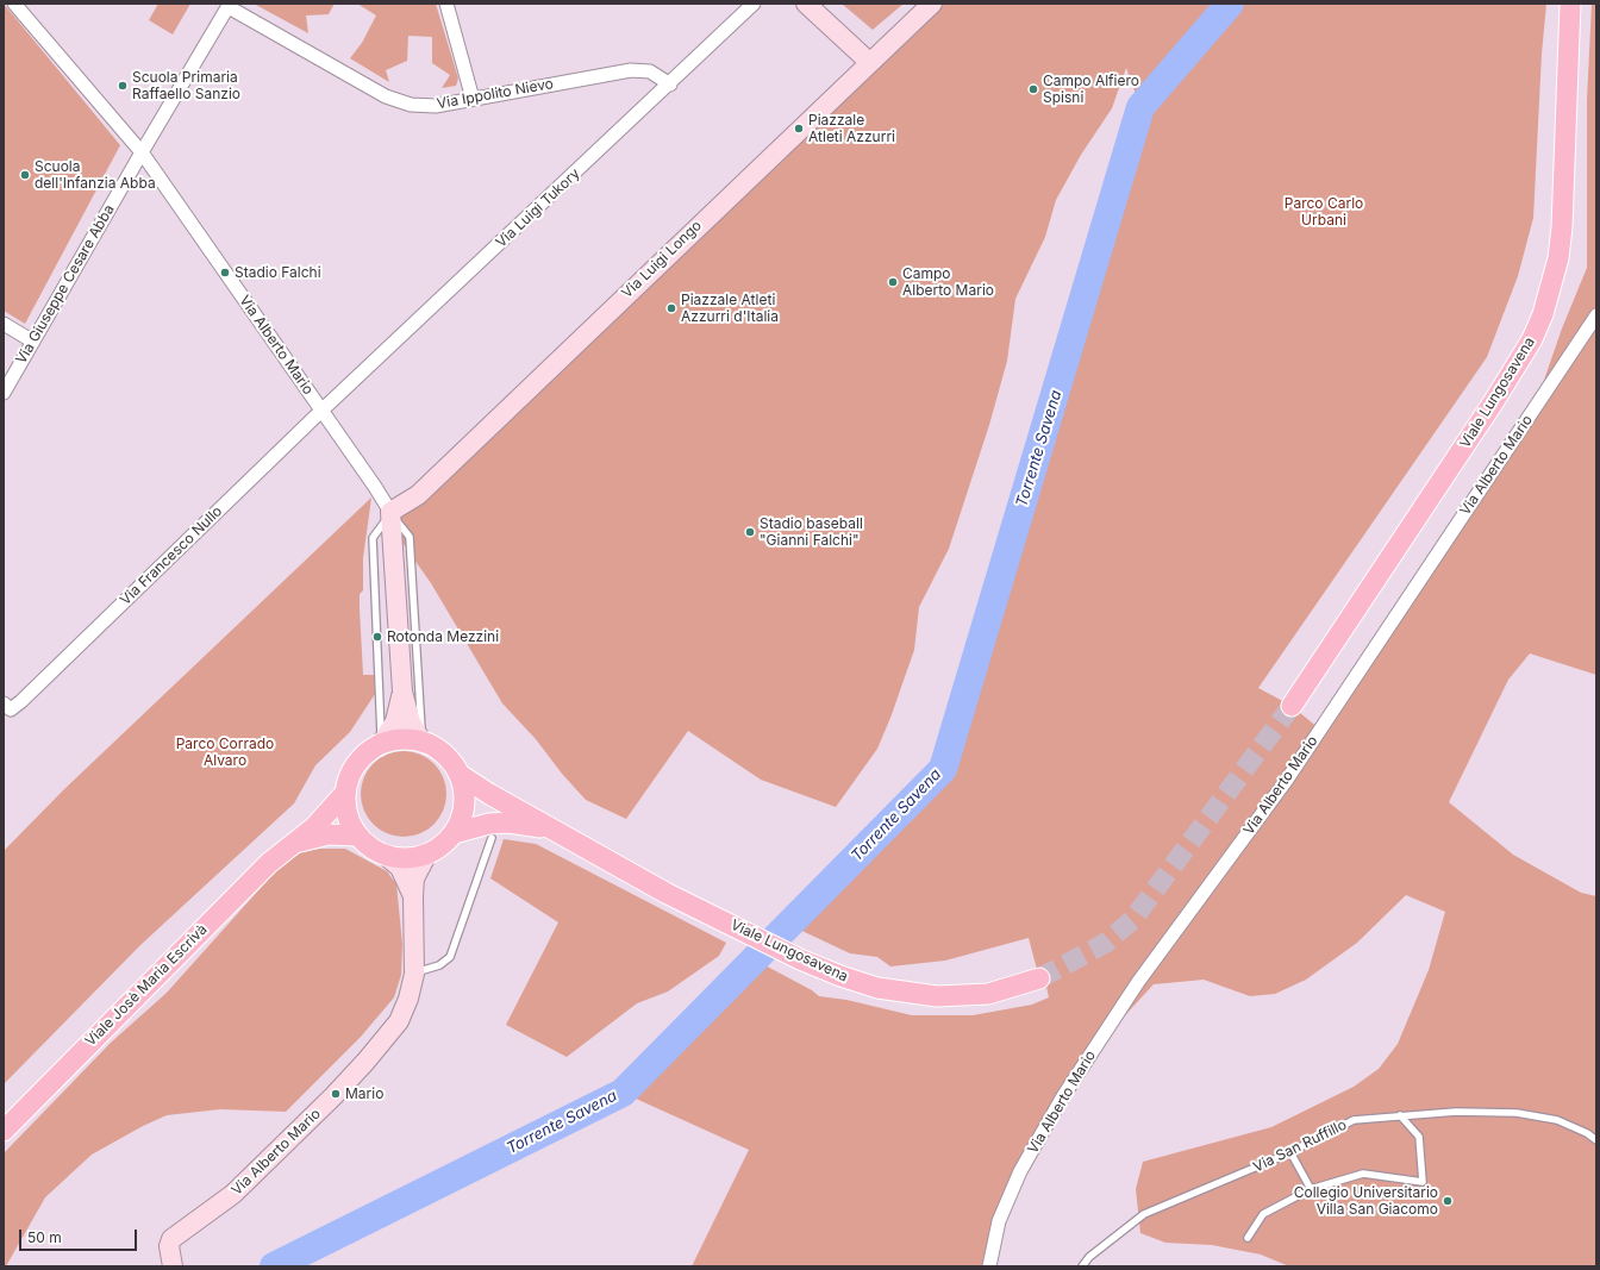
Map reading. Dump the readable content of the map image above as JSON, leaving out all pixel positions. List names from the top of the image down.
{
  "streets": {
    "main road": ["Viale Lungosavena", "Viale Josè Maria Escrivà"],
    "street": [
      "Via Ippolito Nievo",
      "Via Luigi Tukory",
      "Via Luigi Longo",
      "Via Giuseppe Cesare Abba",
      "Via Alberto Mario",
      "Via Francesco Nullo"
    ],
    "lane": ["Via San Ruffillo"]
  },
  "crossings": [
    ["Via Ippolito Nievo", "Via Luigi Tukory"],
    ["Via Ippolito Nievo", "Via Giuseppe Cesare Abba"],
    ["Via Luigi Tukory", "Via Alberto Mario"],
    ["Via Luigi Tukory", "Via Francesco Nullo"],
    ["Via Luigi Longo", "Via Alberto Mario"],
    ["Via Giuseppe Cesare Abba", "Via Alberto Mario"],
    ["Via Alberto Mario", "Viale Lungosavena"],
    ["Via Alberto Mario", "Via Francesco Nullo"],
    ["Via Alberto Mario", "Viale Josè Maria Escrivà"],
    ["Viale Lungosavena", "Viale Josè Maria Escrivà"]
  ],
  "water": ["Torrente Savena"],
  "parks": ["Parco Carlo Urbani", "Parco Corrado Alvaro"],
  "places": [
    "Scuola Primaria Raffaello Sanzio",
    "Campo Alfiero Spisni",
    "Piazzale Atleti Azzurri",
    "Scuola dell'Infanzia Abba",
    "Stadio Falchi",
    "Campo Alberto Mario",
    "Piazzale Atleti Azzurri d'Italia",
    "Stadio baseball \"Gianni Falchi\"",
    "Rotonda Mezzini",
    "Mario",
    "Collegio Universitario Villa San Giacomo"
  ],
  "scale_bar": "50 m"
}
